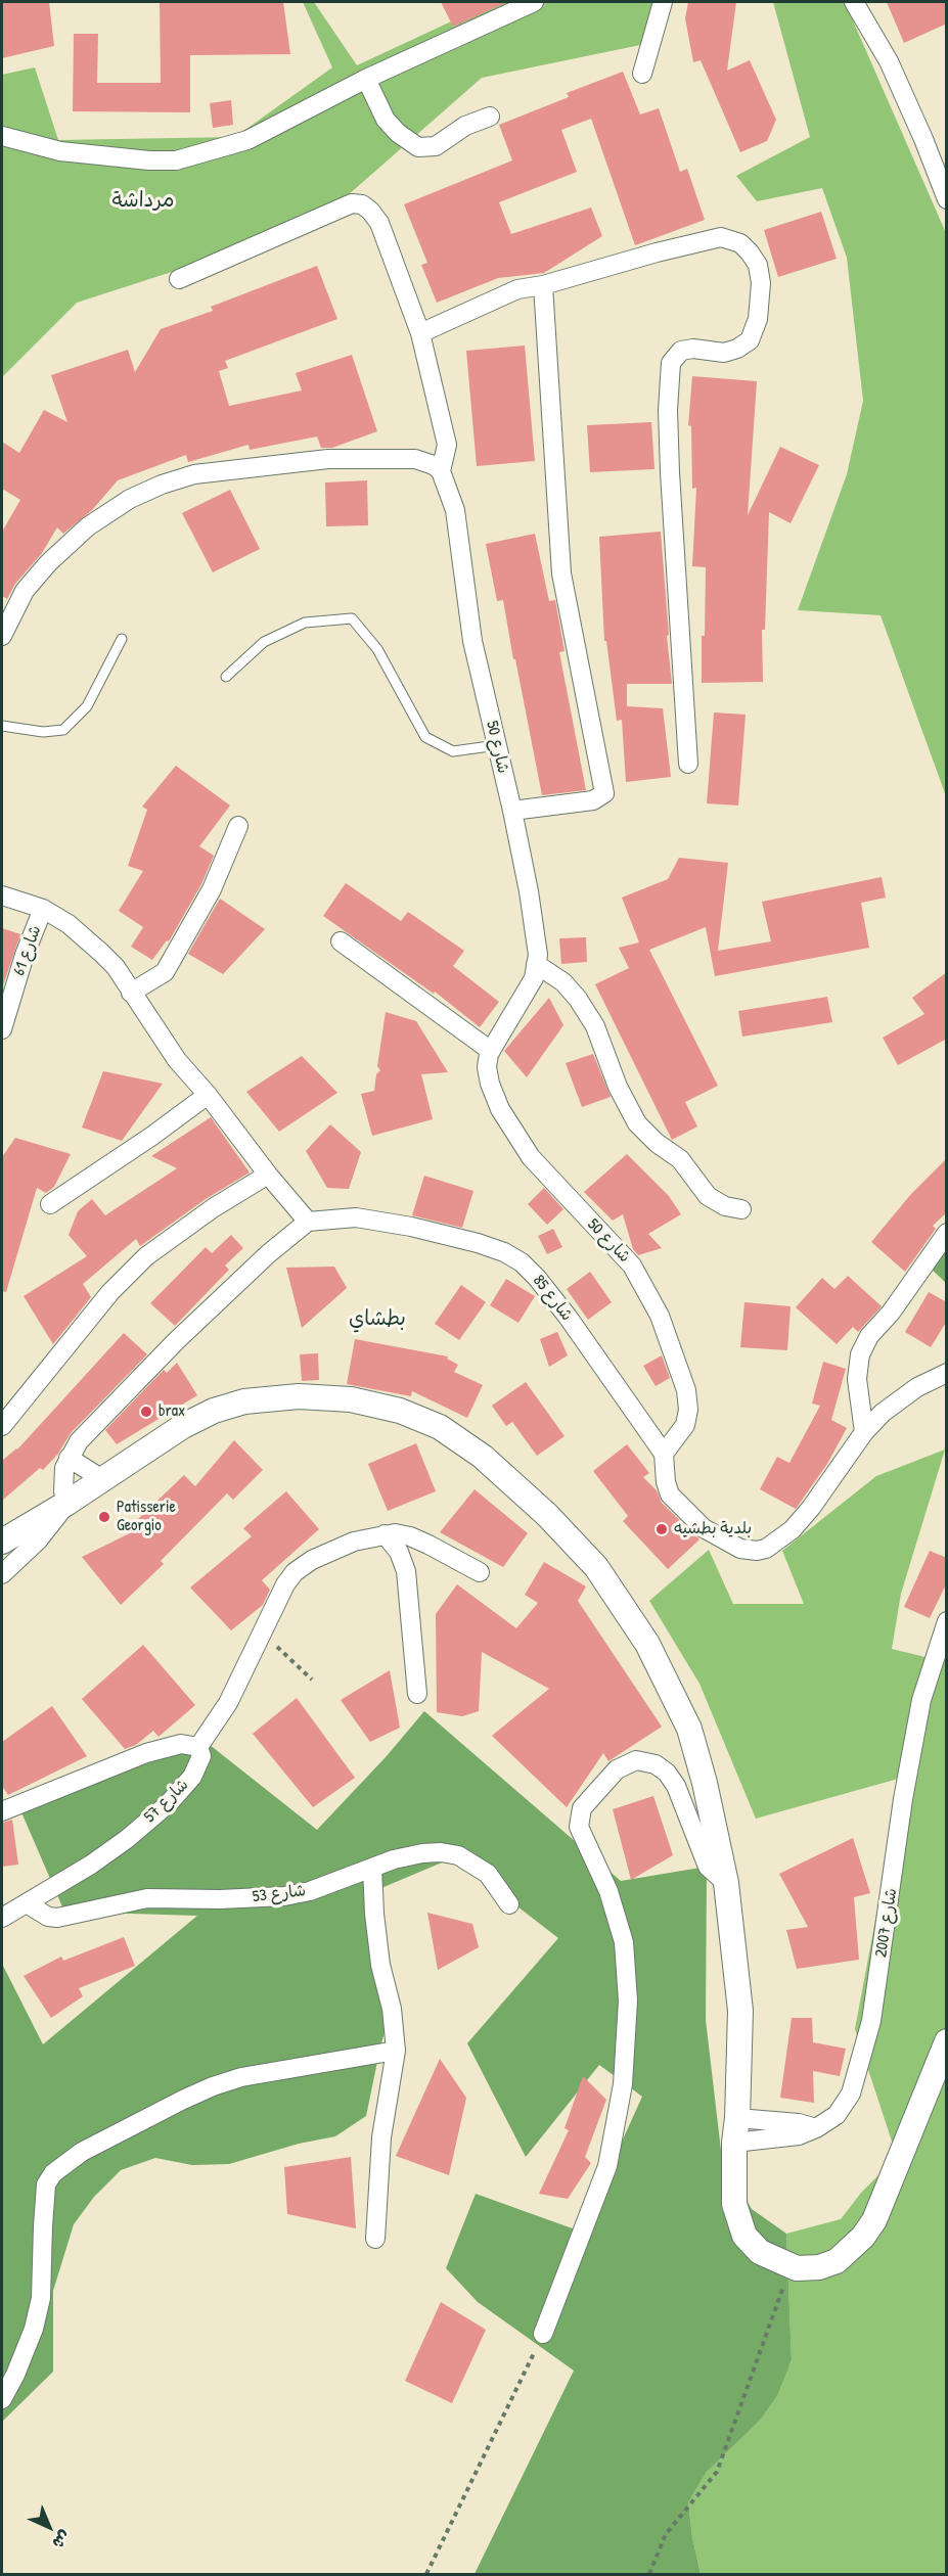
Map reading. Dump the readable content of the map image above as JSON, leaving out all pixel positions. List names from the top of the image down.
{
  "streets": {
    "street": [
      "شارع 50",
      "شارع 61",
      "شارع 85",
      "شارع 57",
      "شارع 53",
      "شارع 2007"
    ]
  },
  "crossings": [
    ["شارع 50", "شارع 85"],
    ["شارع 57", "شارع 53"]
  ],
  "districts": ["مرداشة", "بطشاي"],
  "places": ["brax", "Patisserie Georgio", "بلدية بطشيه"],
  "north": "bottom right"
}
